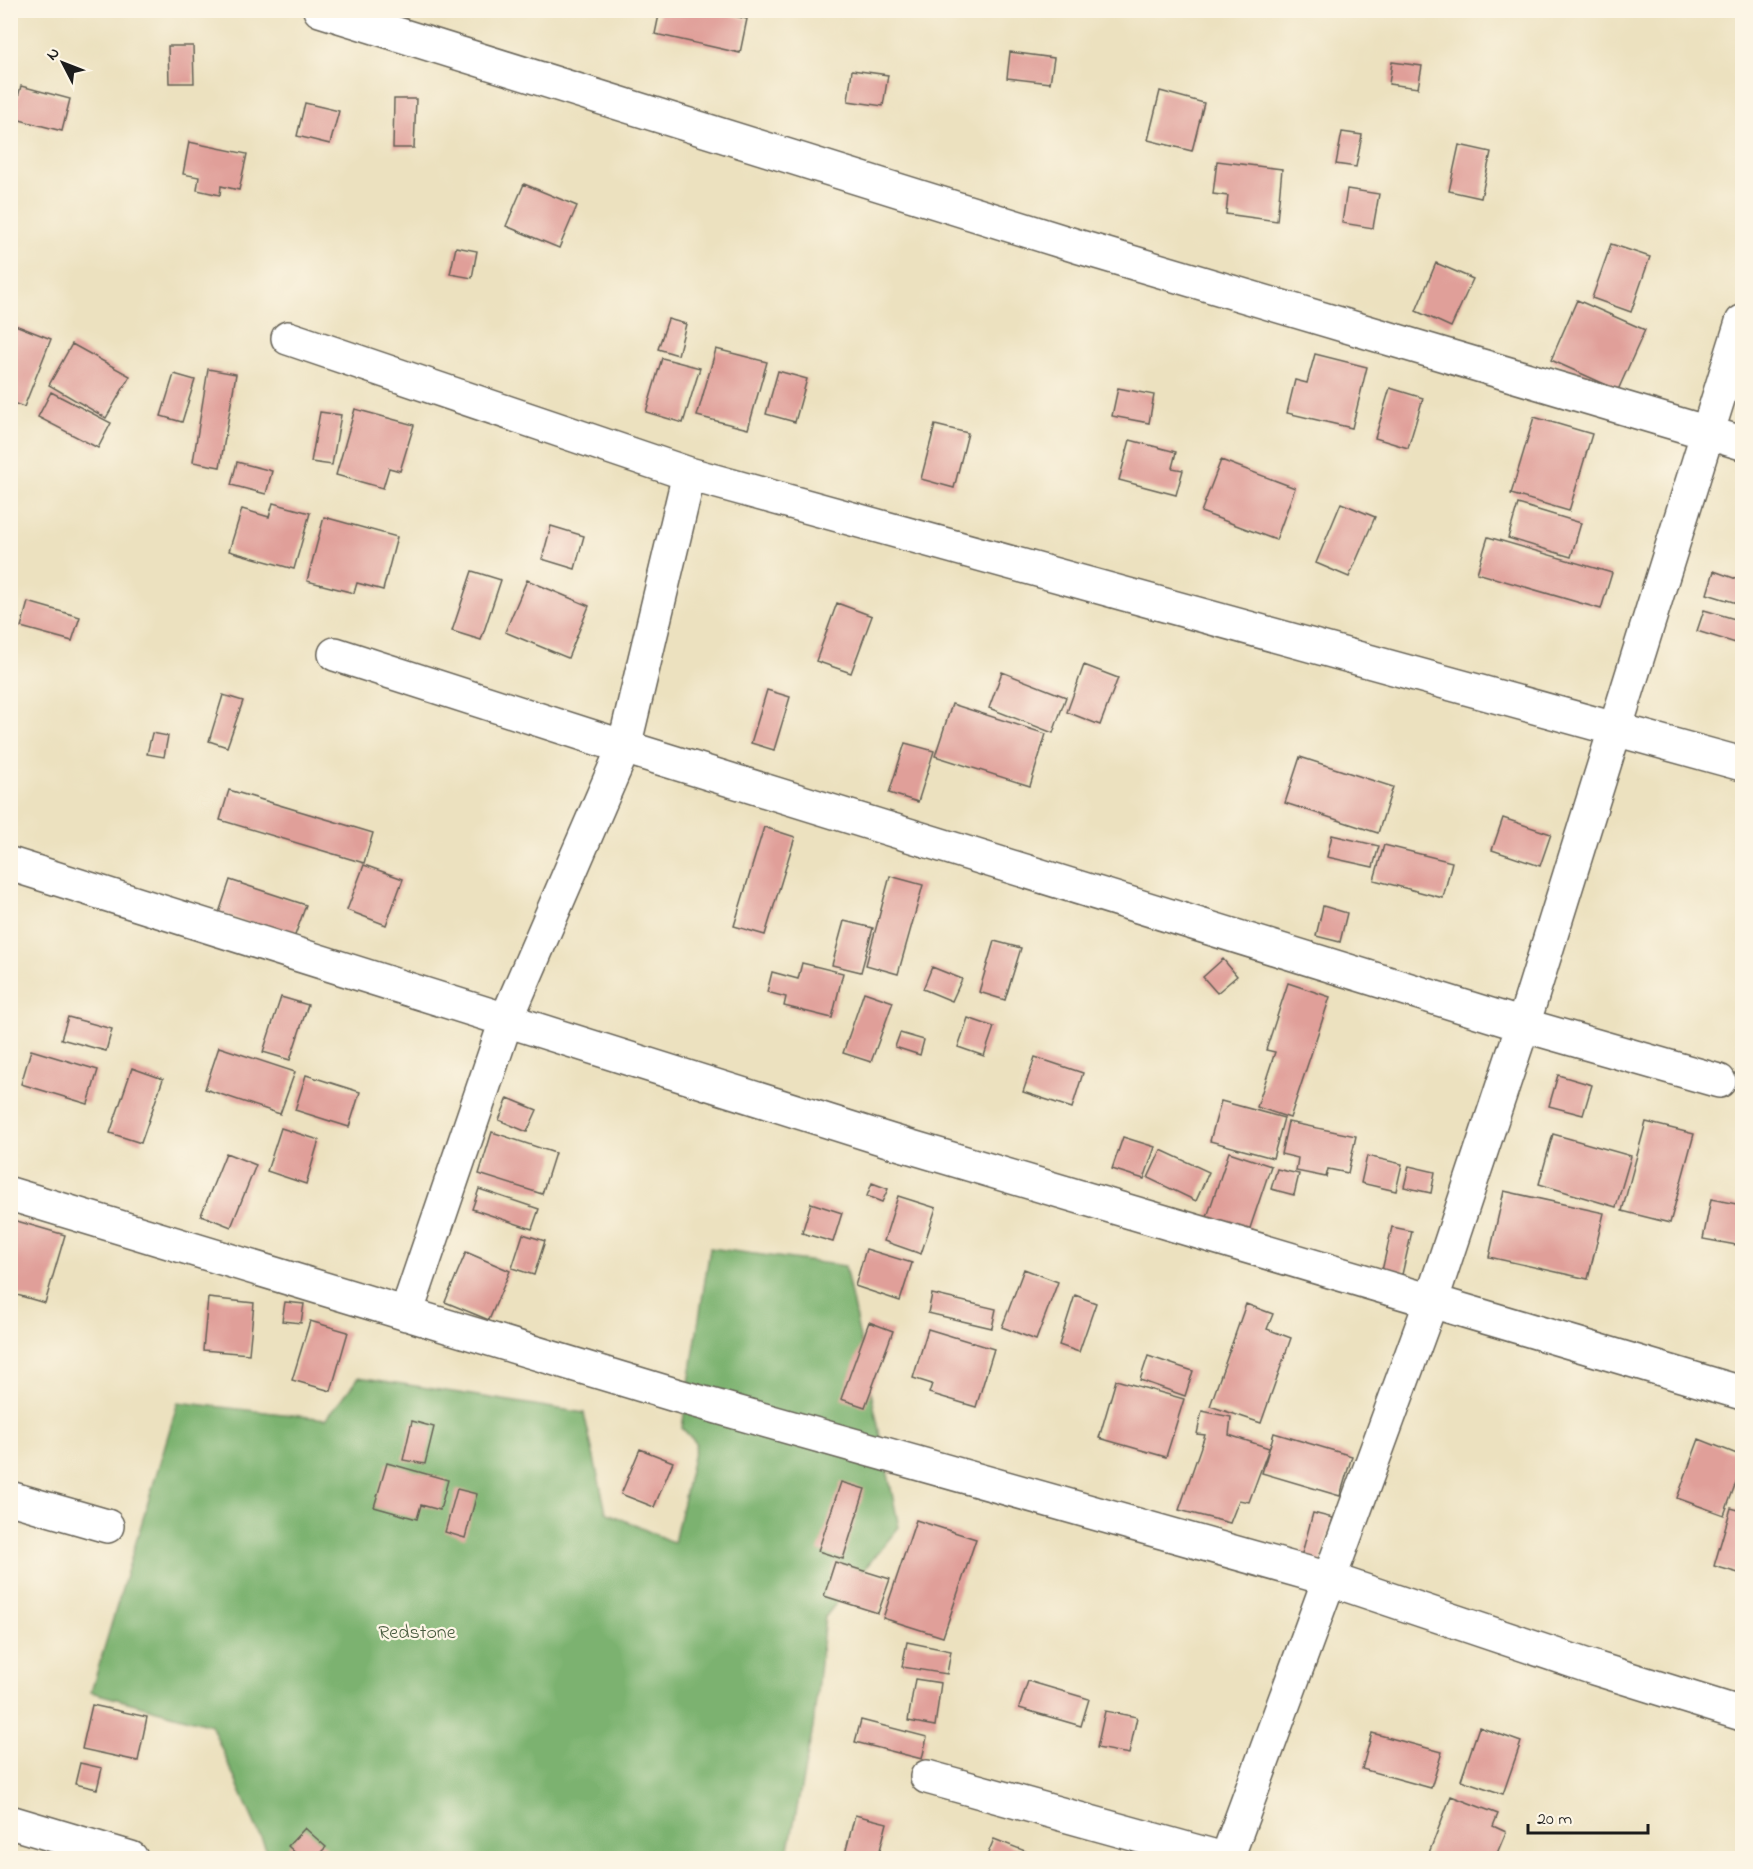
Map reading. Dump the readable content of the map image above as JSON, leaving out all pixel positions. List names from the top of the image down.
{
  "parks": ["Redstone"],
  "scale_bar": "20 m",
  "north": "top left"
}
